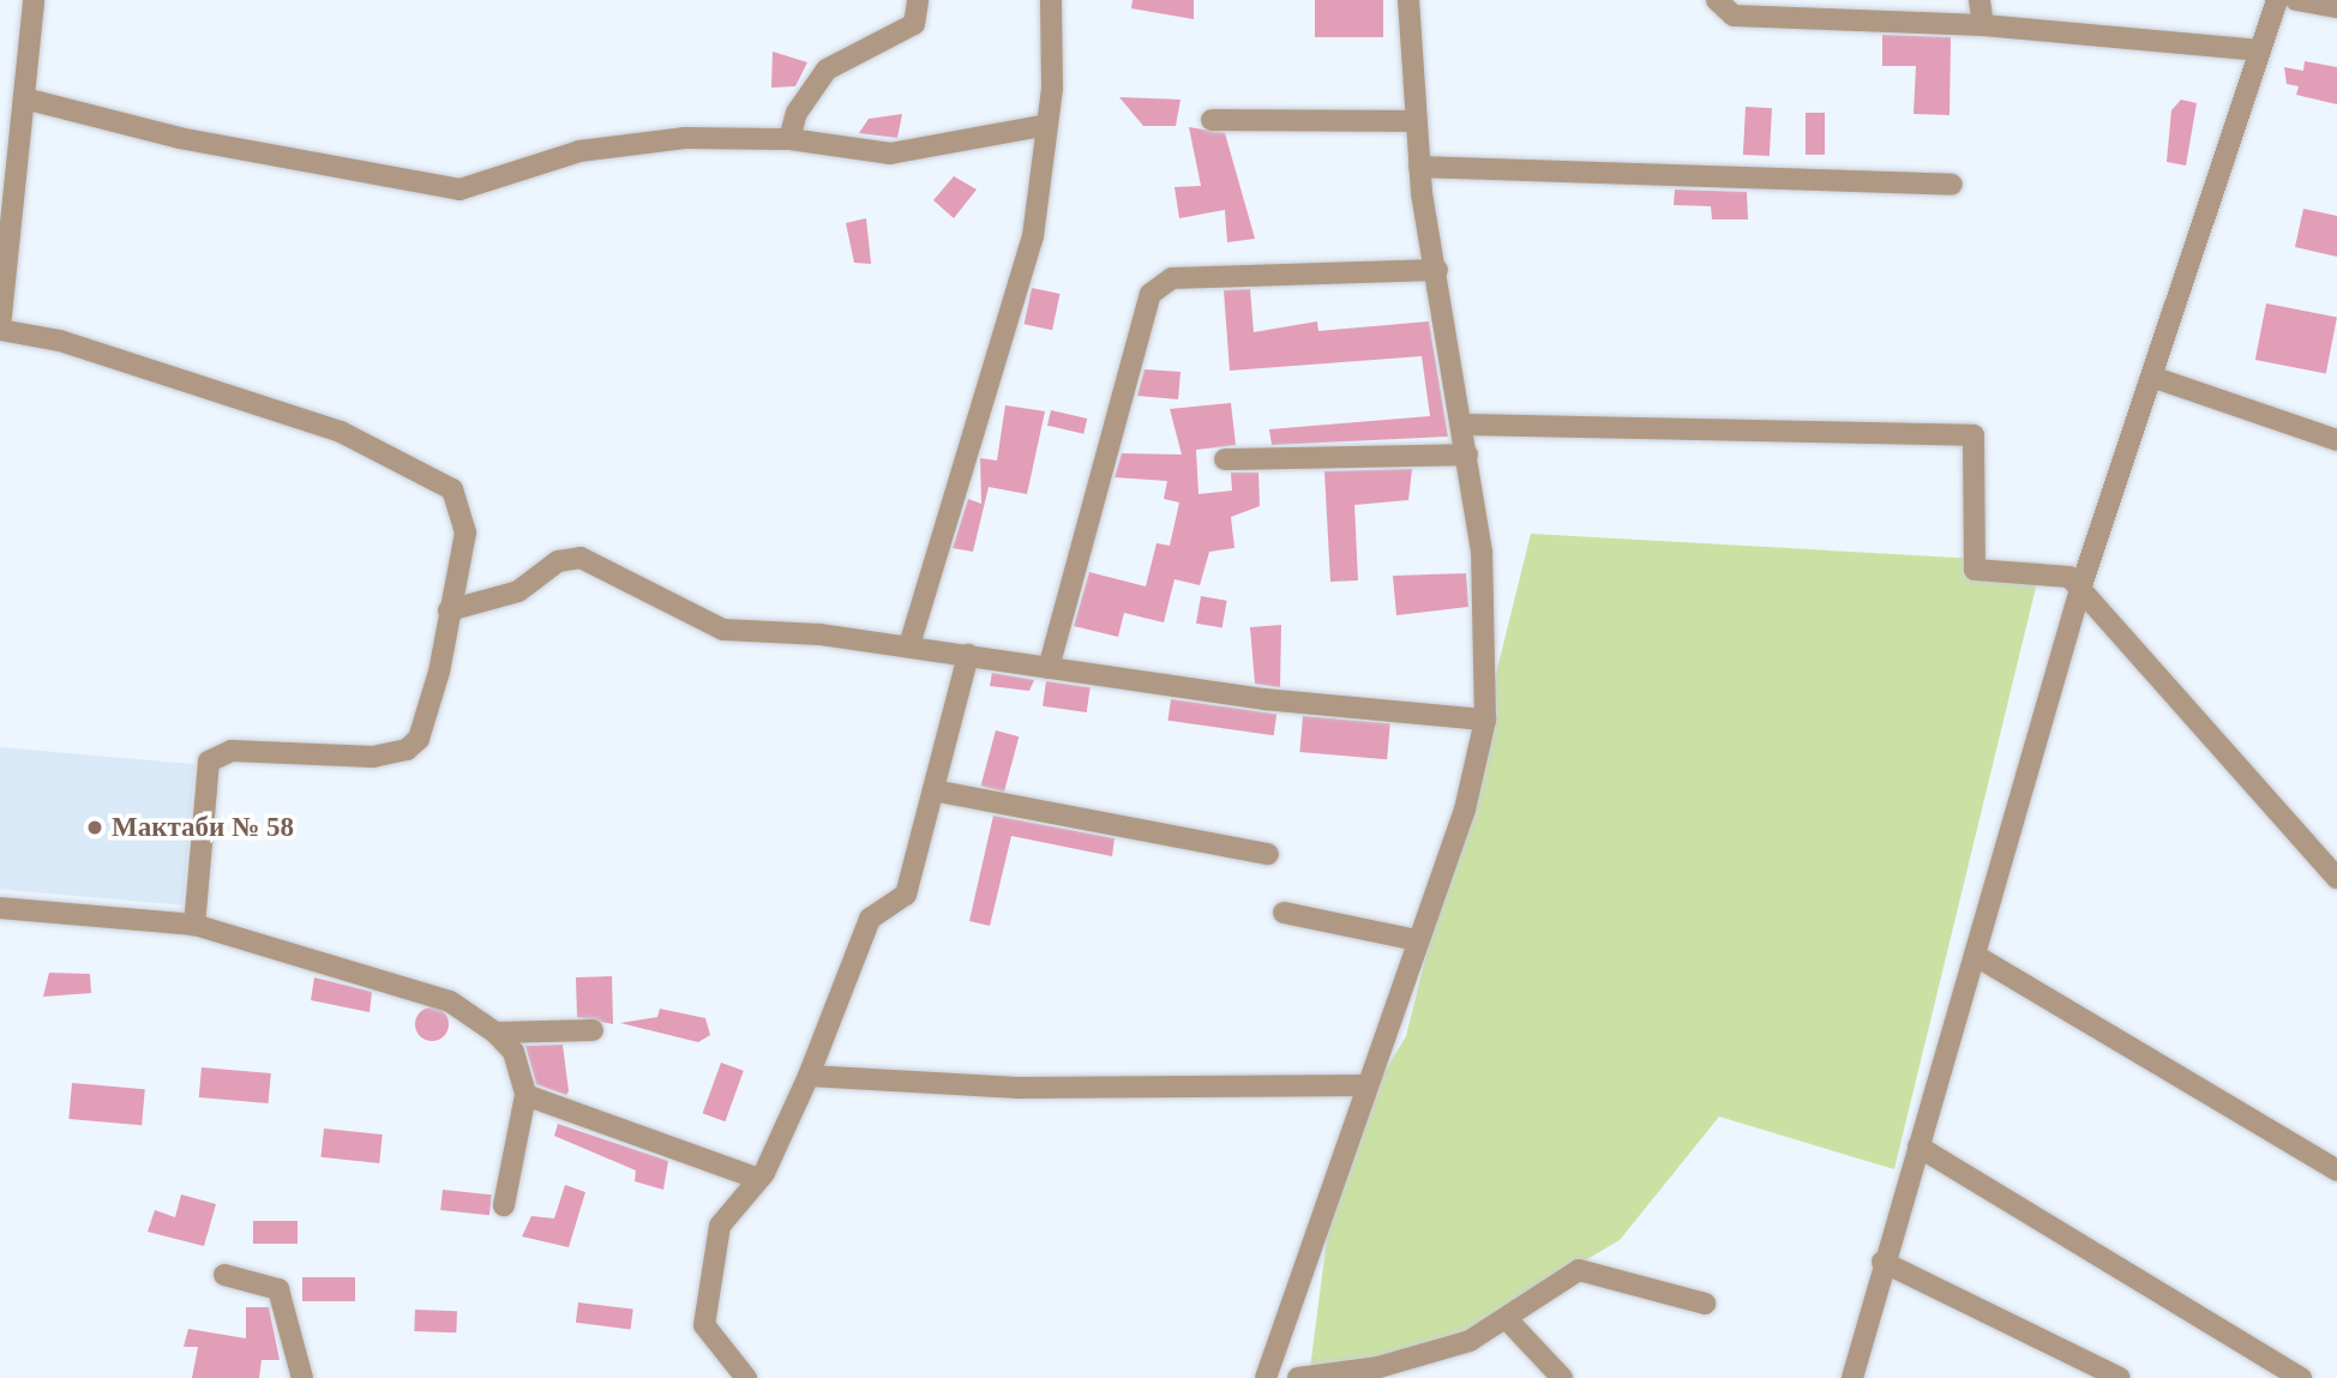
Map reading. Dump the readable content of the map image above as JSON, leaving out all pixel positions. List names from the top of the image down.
{
  "places": ["Мактаби № 58"]
}
